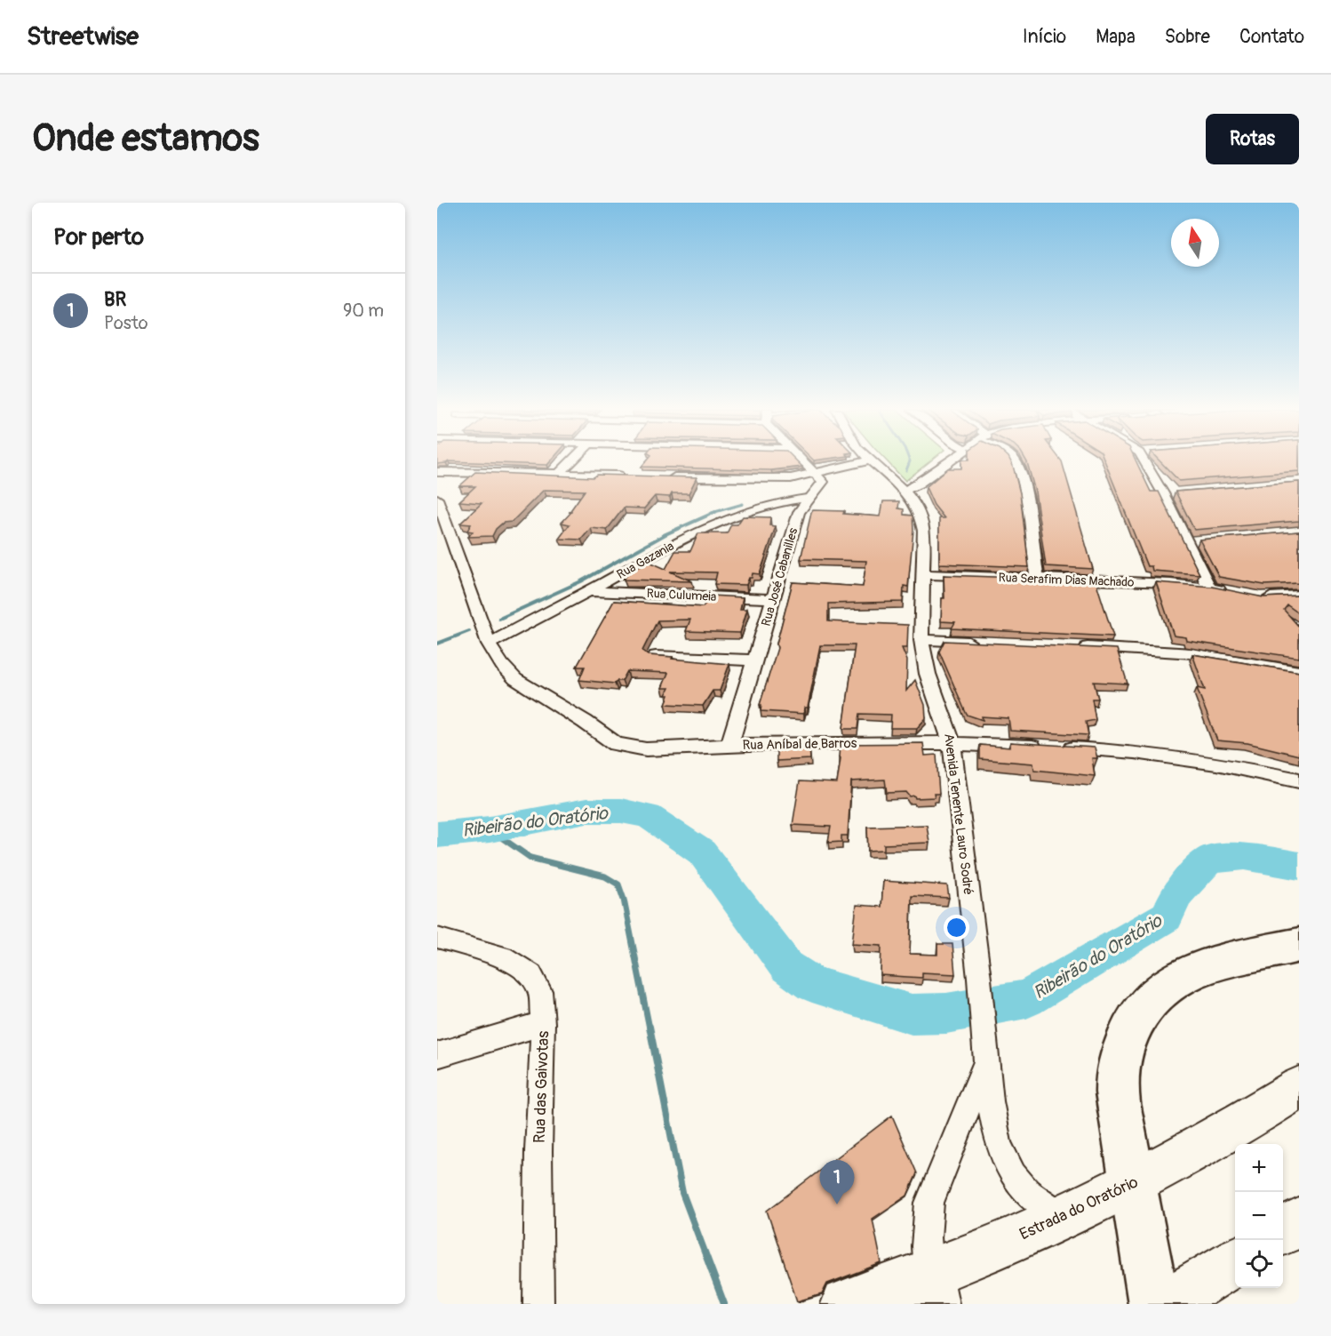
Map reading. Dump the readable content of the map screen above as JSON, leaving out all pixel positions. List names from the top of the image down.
{
  "streets": {
    "main road": ["Estrada do Oratório"],
    "street": [
      "Rua Gazania",
      "Rua José Cabanilles",
      "Rua Serafim Dias Machado",
      "Rua Culumeia",
      "Rua Aníbal de Barros",
      "Avenida Tenente Lauro Sodré",
      "Rua das Gaivotas"
    ]
  },
  "crossings": [
    ["Rua Gazania", "Rua José Cabanilles"],
    ["Rua Gazania", "Rua Culumeia"],
    ["Rua Gazania", "Rua Aníbal de Barros"],
    ["Rua José Cabanilles", "Rua Culumeia"],
    ["Rua José Cabanilles", "Rua Aníbal de Barros"],
    ["Rua Serafim Dias Machado", "Avenida Tenente Lauro Sodré"],
    ["Rua Aníbal de Barros", "Avenida Tenente Lauro Sodré"],
    ["Avenida Tenente Lauro Sodré", "Estrada do Oratório"]
  ],
  "water": ["Ribeirão do Oratório"],
  "north": "top",
  "page": {
    "header": "Streetwise",
    "nav": [
      "Início",
      "Mapa",
      "Sobre",
      "Contato"
    ],
    "buttons": "Rotas",
    "title": "Onde estamos",
    "heading": "Por perto",
    "list": [
      {
        "mark": "1",
        "name": "BR",
        "note": "Posto",
        "value": "90 m"
      }
    ],
    "map_buttons": ["+", "−"],
    "pins": "1"
  }
}
